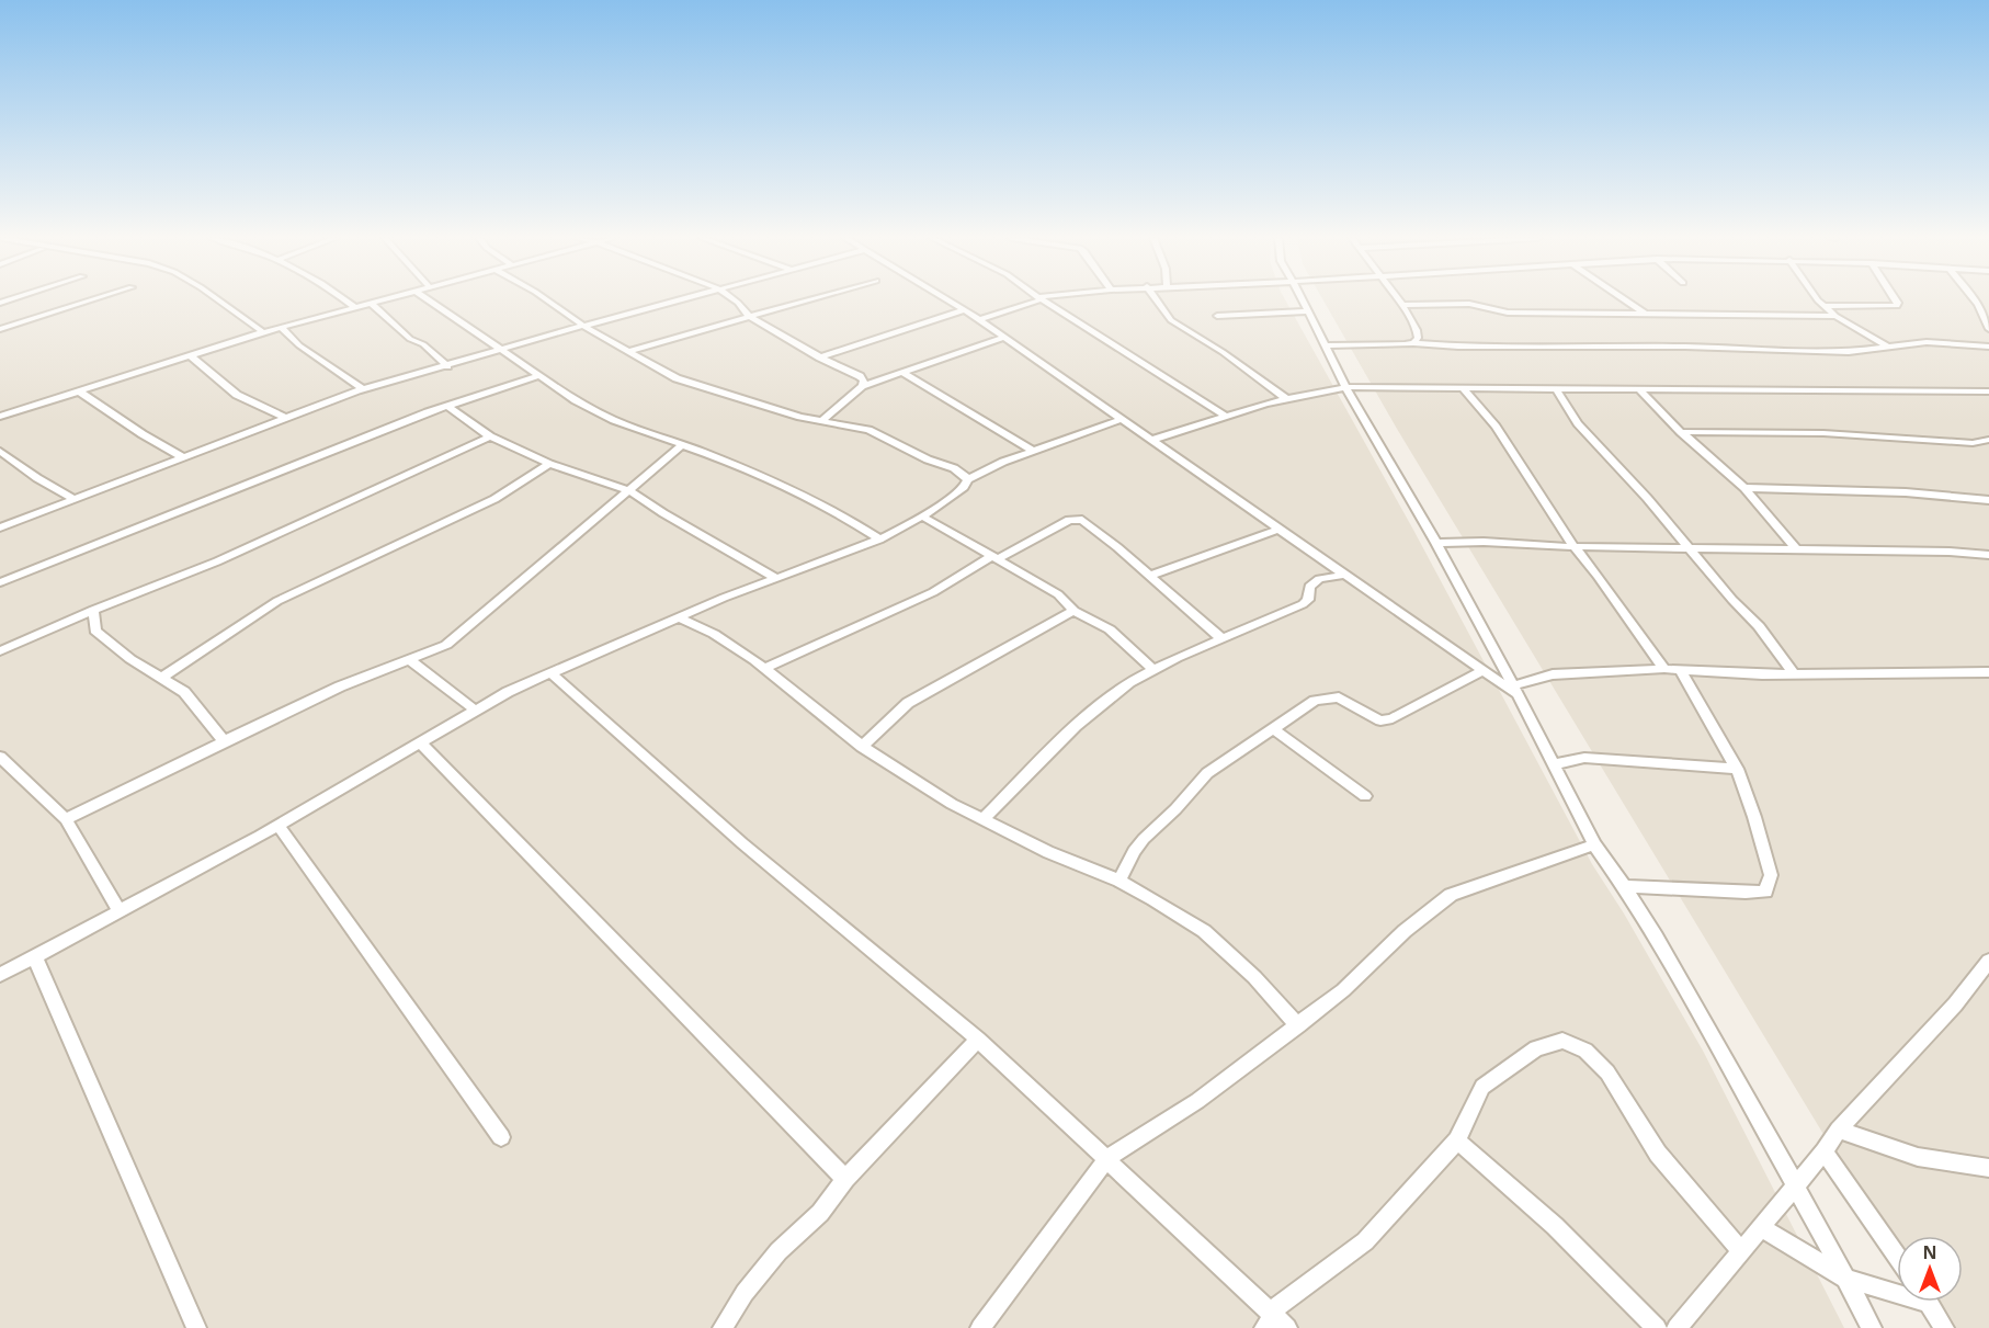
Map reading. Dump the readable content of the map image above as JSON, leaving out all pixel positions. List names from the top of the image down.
{
  "north": "top"
}
